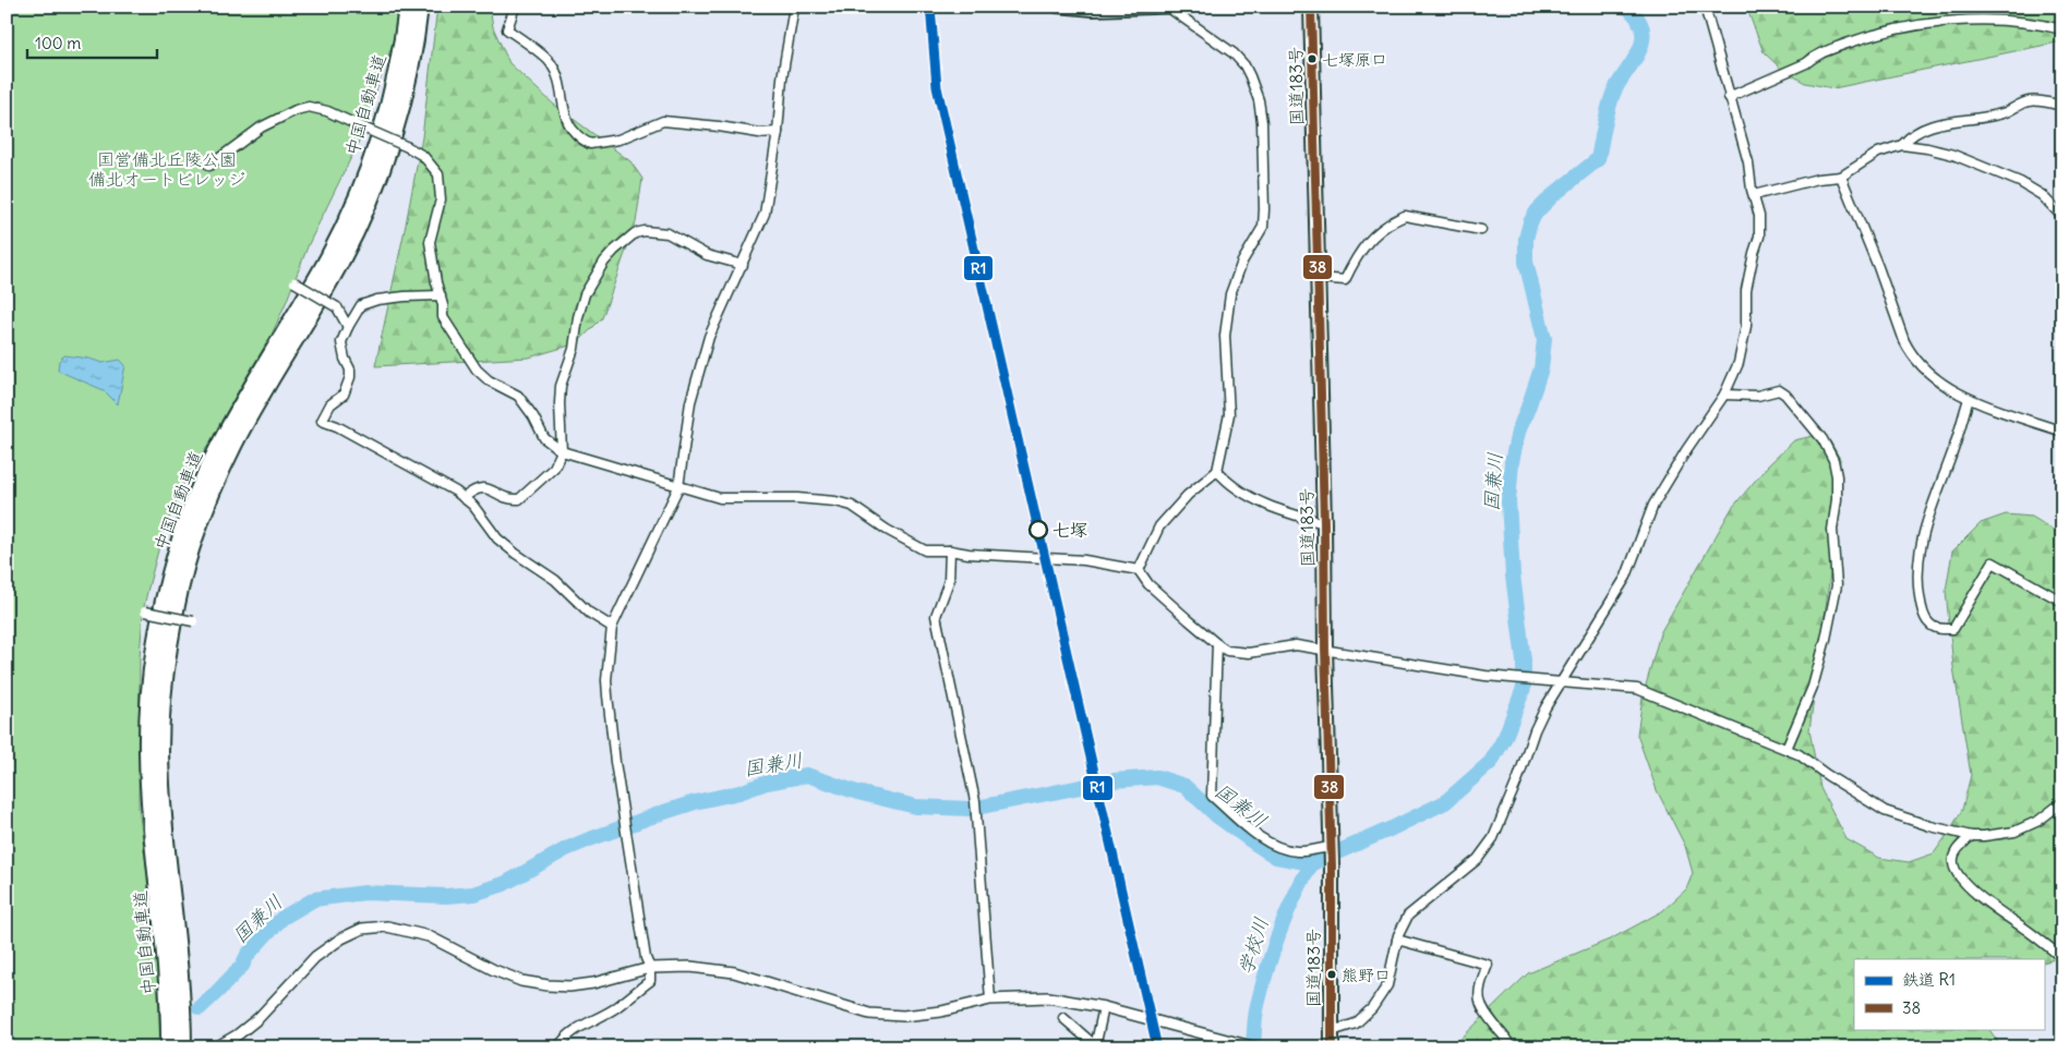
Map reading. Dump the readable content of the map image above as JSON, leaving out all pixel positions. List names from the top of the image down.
{
  "streets": {
    "highway": ["国道183号", "中国自動車道"]
  },
  "water": ["国兼川", "学校川"],
  "parks": ["国営備北丘陵公園 備北オートビレッジ"],
  "places": ["七塚原口", "七塚", "熊野口"],
  "lines": ["rail line R1", "transit line 38"],
  "legend": ["鉄道 R1", "38"],
  "scale_bar": "100 m"
}
